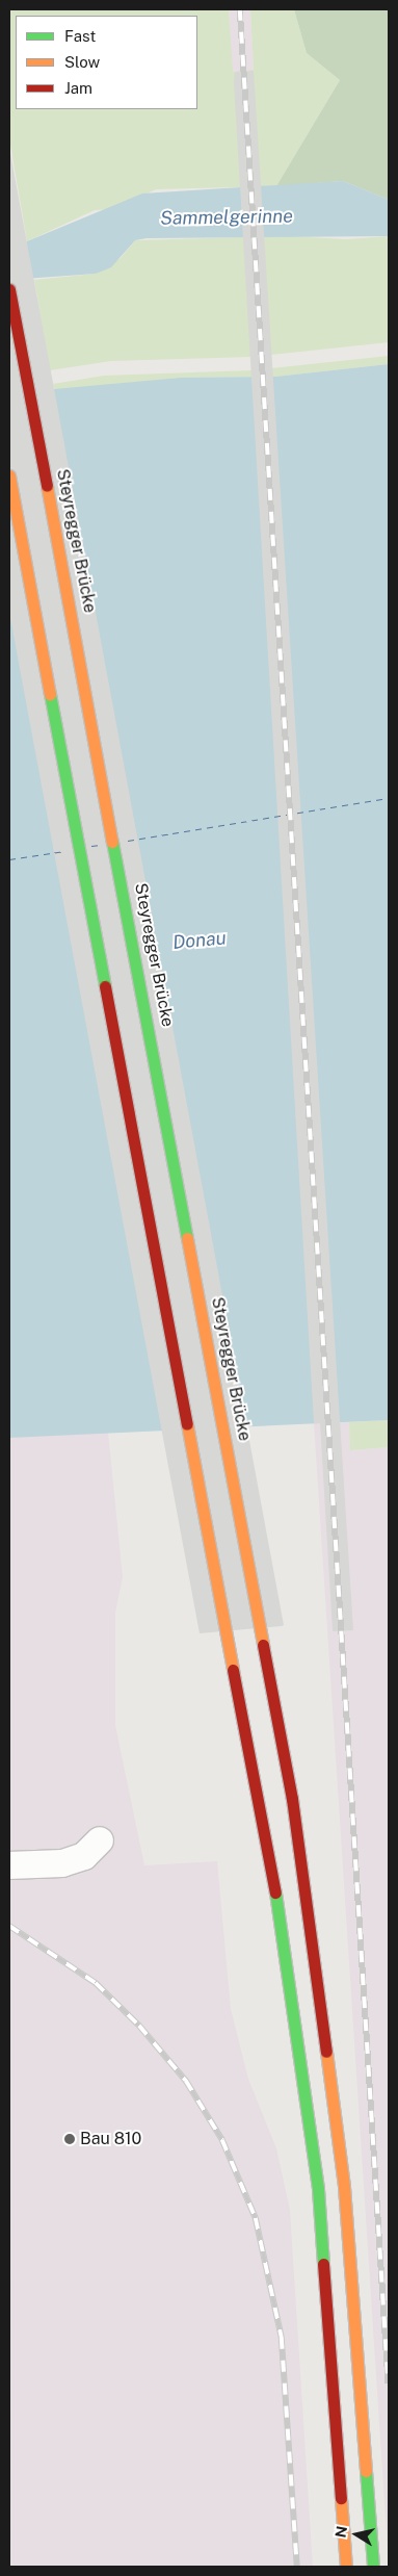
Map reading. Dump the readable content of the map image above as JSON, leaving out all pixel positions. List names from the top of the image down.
{
  "streets": {
    "main road": ["Steyregger Brücke"]
  },
  "water": ["Sammelgerinne", "Donau"],
  "places": ["Bau 810"],
  "legend": ["Fast", "Slow", "Jam"],
  "north": "left"
}
